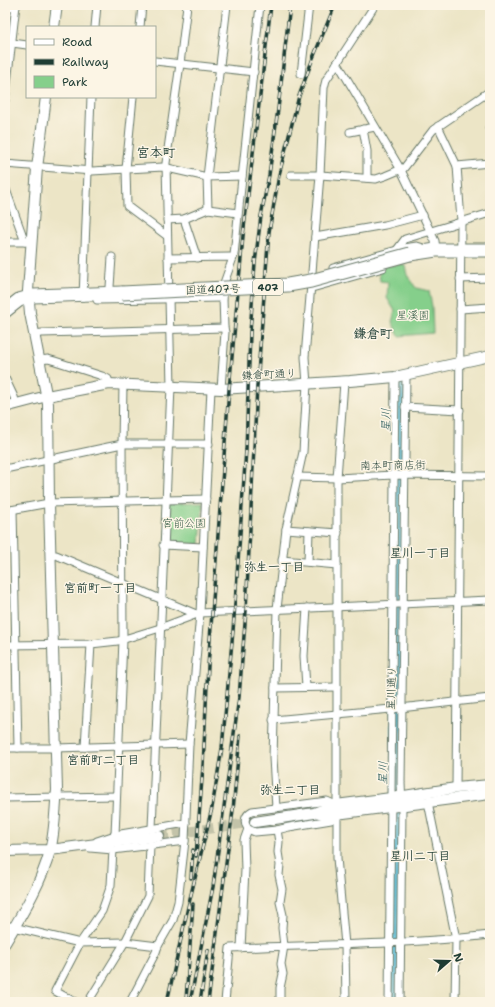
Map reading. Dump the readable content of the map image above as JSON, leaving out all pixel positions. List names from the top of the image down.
{
  "streets": {
    "highway": ["407", "国道407号"],
    "street": ["鎌倉町通り", "南本町商店街", "星川通り"]
  },
  "crossings": [
    ["鎌倉町通り", "星川通り"],
    ["南本町商店街", "星川通り"]
  ],
  "districts": [
    "宮本町",
    "鎌倉町",
    "星川一丁目",
    "弥生一丁目",
    "宮前町一丁目",
    "宮前町二丁目",
    "弥生二丁目",
    "星川二丁目"
  ],
  "water": ["星川"],
  "parks": ["星溪園", "宮前公園"],
  "legend": ["Road", "Railway", "Park"],
  "north": "right"
}
